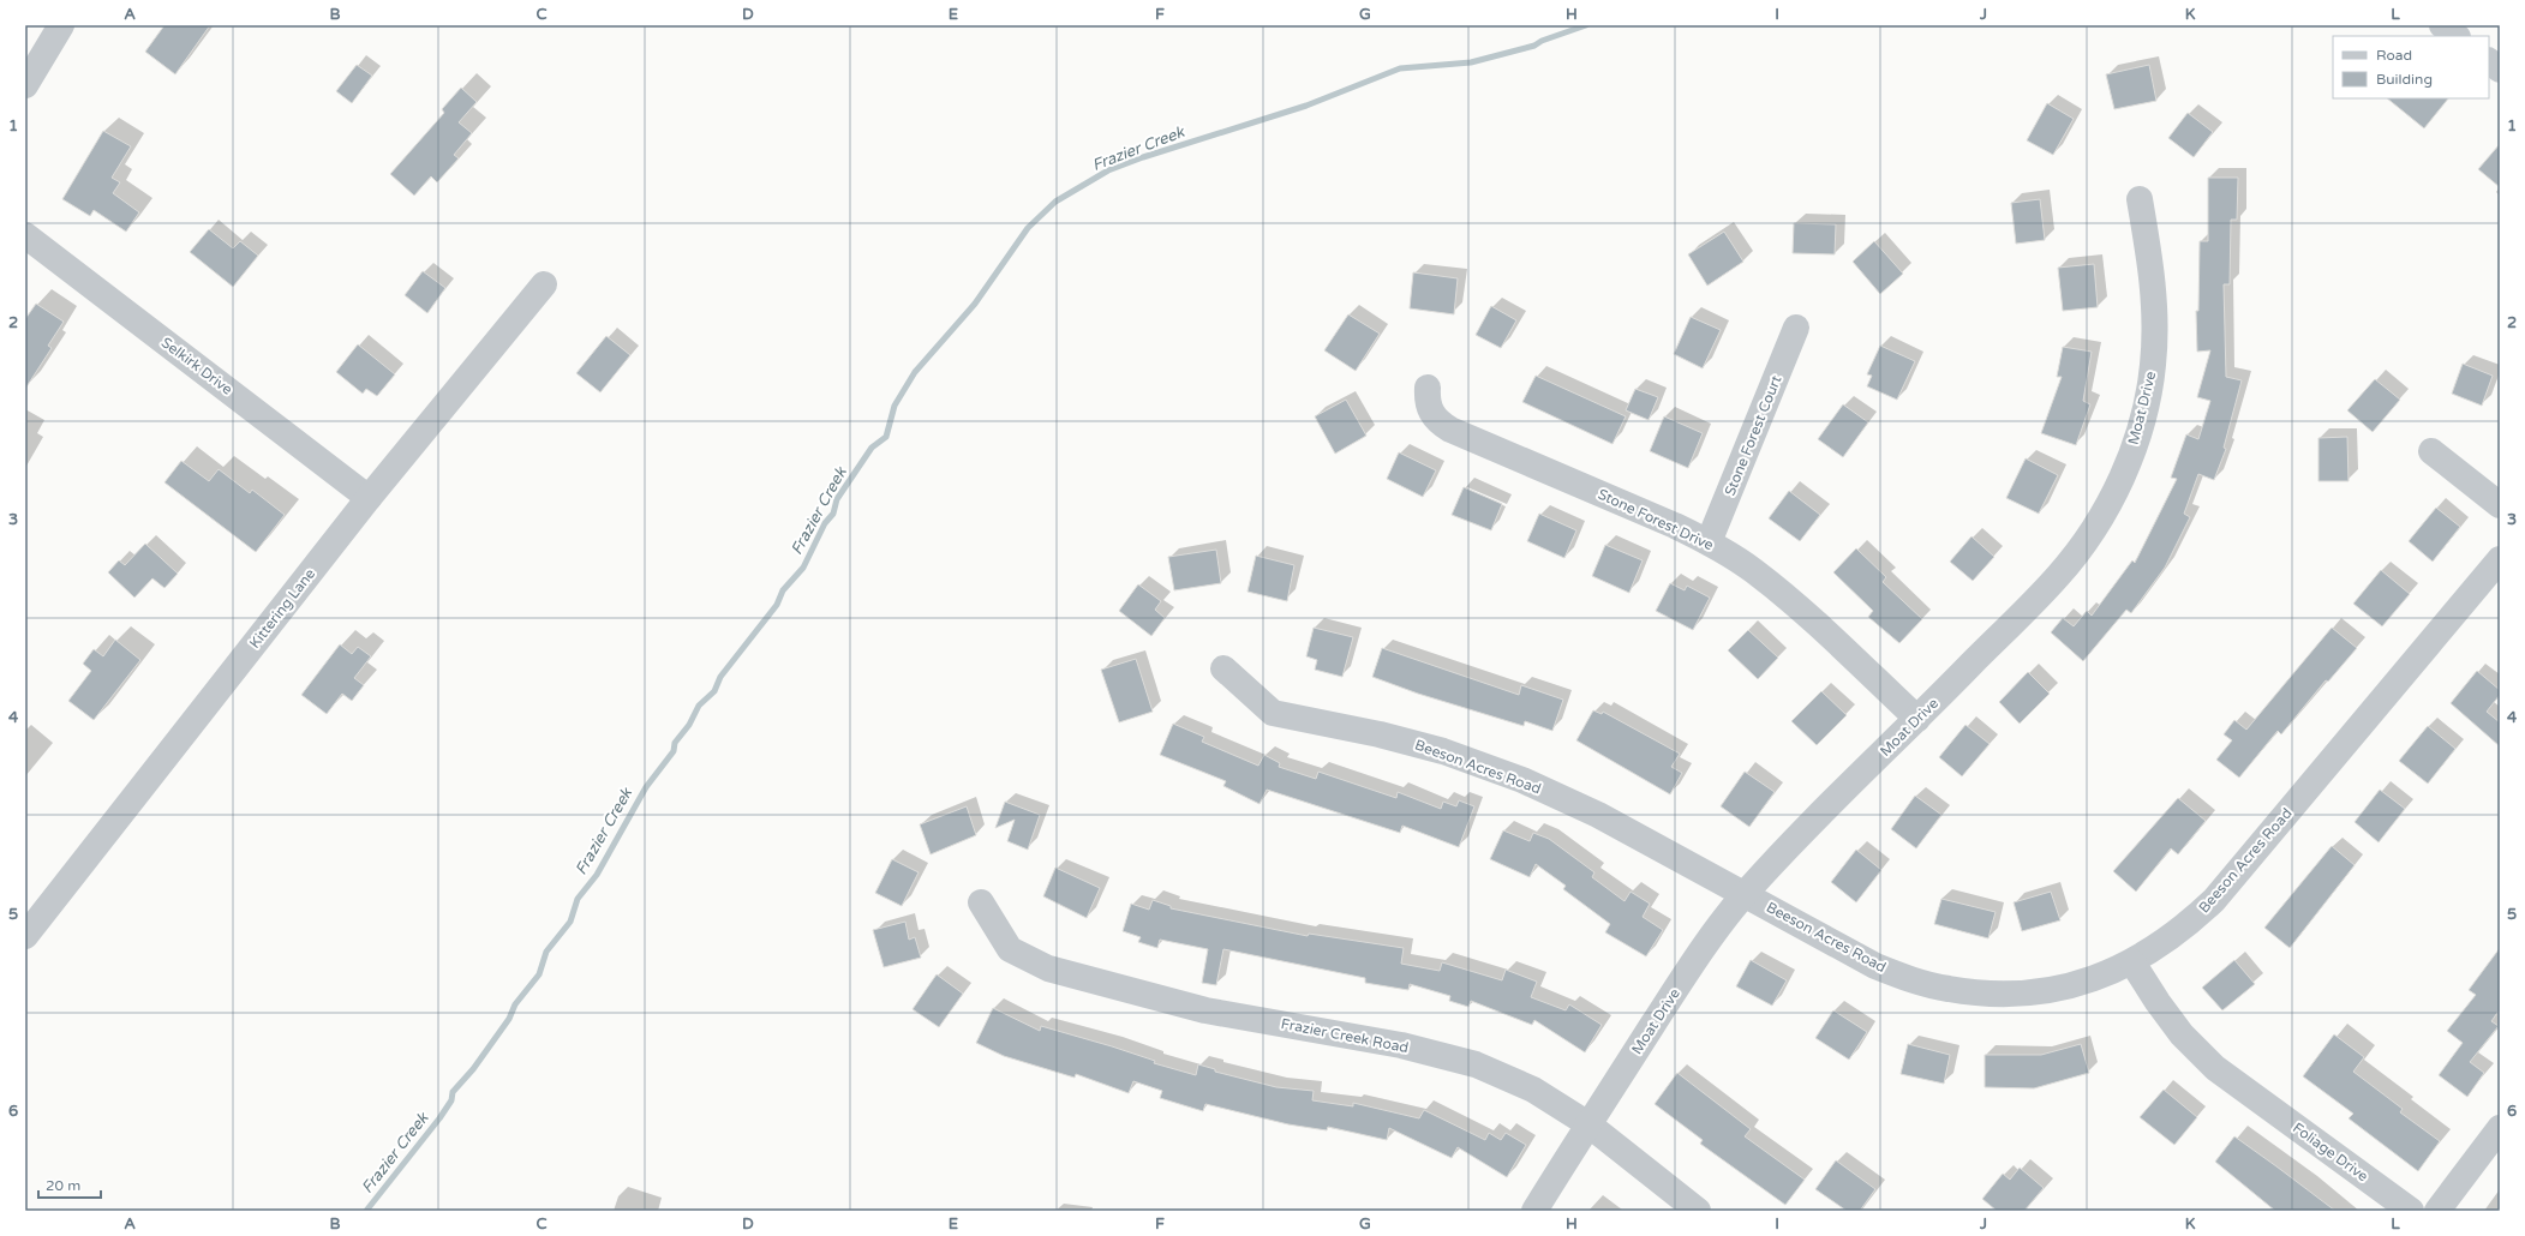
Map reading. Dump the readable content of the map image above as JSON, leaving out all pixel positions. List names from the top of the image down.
{
  "streets": {
    "street": [
      "Selkirk Drive",
      "Moat Drive",
      "Stone Forest Court",
      "Stone Forest Drive",
      "Kittering Lane",
      "Beeson Acres Road",
      "Frazier Creek Road",
      "Foliage Drive"
    ]
  },
  "crossings": [
    ["Selkirk Drive", "Kittering Lane"],
    ["Moat Drive", "Stone Forest Drive"],
    ["Moat Drive", "Beeson Acres Road"],
    ["Moat Drive", "Frazier Creek Road"],
    ["Stone Forest Court", "Stone Forest Drive"],
    ["Beeson Acres Road", "Foliage Drive"]
  ],
  "water": ["Frazier Creek"],
  "legend": ["Road", "Building"],
  "scale_bar": "20 m",
  "grid": {
    "columns": [
      "A",
      "B",
      "C",
      "D",
      "E",
      "F",
      "G",
      "H",
      "I",
      "J",
      "K",
      "L"
    ],
    "rows": [
      "1",
      "2",
      "3",
      "4",
      "5",
      "6"
    ]
  }
}
